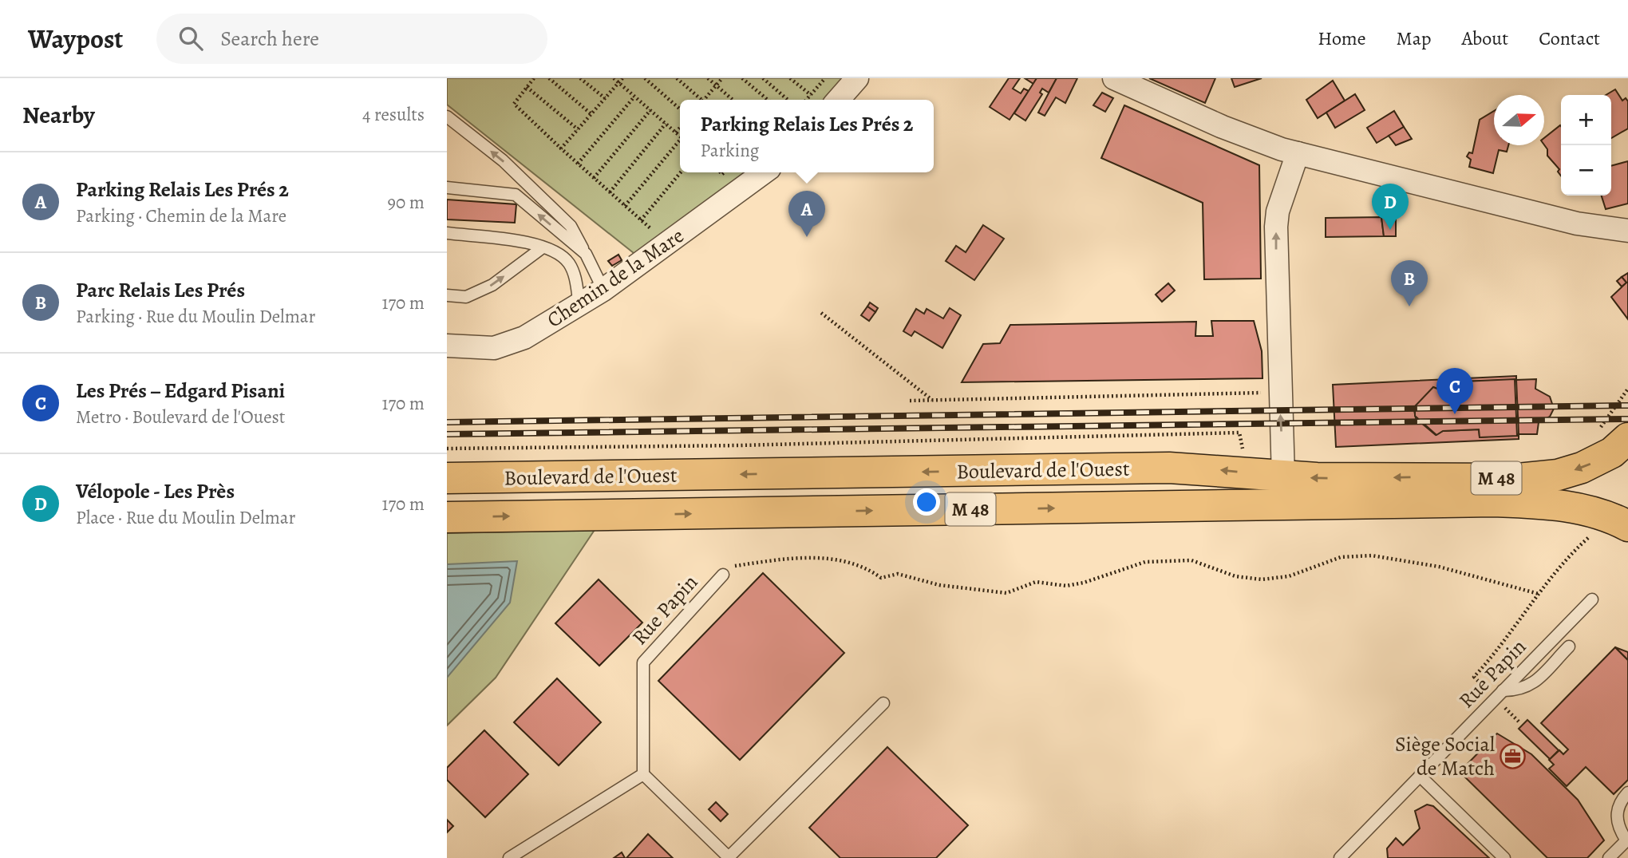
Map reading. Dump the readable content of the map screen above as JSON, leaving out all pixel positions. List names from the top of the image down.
{
  "streets": {
    "main road": ["Boulevard de l'Ouest", "M 48"],
    "street": ["Chemin de la Mare"],
    "lane": ["Rue Papin"]
  },
  "places": {
    "office": ["Siège Social de Match"]
  },
  "north": "right",
  "page": {
    "header": "Waypost",
    "search": "Search here",
    "nav": [
      "Home",
      "Map",
      "About",
      "Contact"
    ],
    "heading": ["Nearby", "4 results"],
    "map_buttons": ["+", "−"],
    "popup": ["Parking Relais Les Prés 2", "Parking"],
    "list": [
      {
        "mark": "A",
        "name": "Parking Relais Les Prés 2",
        "note": "Parking · Chemin de la Mare",
        "value": "90 m"
      },
      {
        "mark": "B",
        "name": "Parc Relais Les Prés",
        "note": "Parking · Rue du Moulin Delmar",
        "value": "170 m"
      },
      {
        "mark": "C",
        "name": "Les Prés – Edgard Pisani",
        "note": "Metro · Boulevard de l'Ouest",
        "value": "170 m"
      },
      {
        "mark": "D",
        "name": "Vélopole - Les Près",
        "note": "Place · Rue du Moulin Delmar",
        "value": "170 m"
      }
    ],
    "pins": [
      "D",
      "A",
      "B",
      "C"
    ]
  }
}
